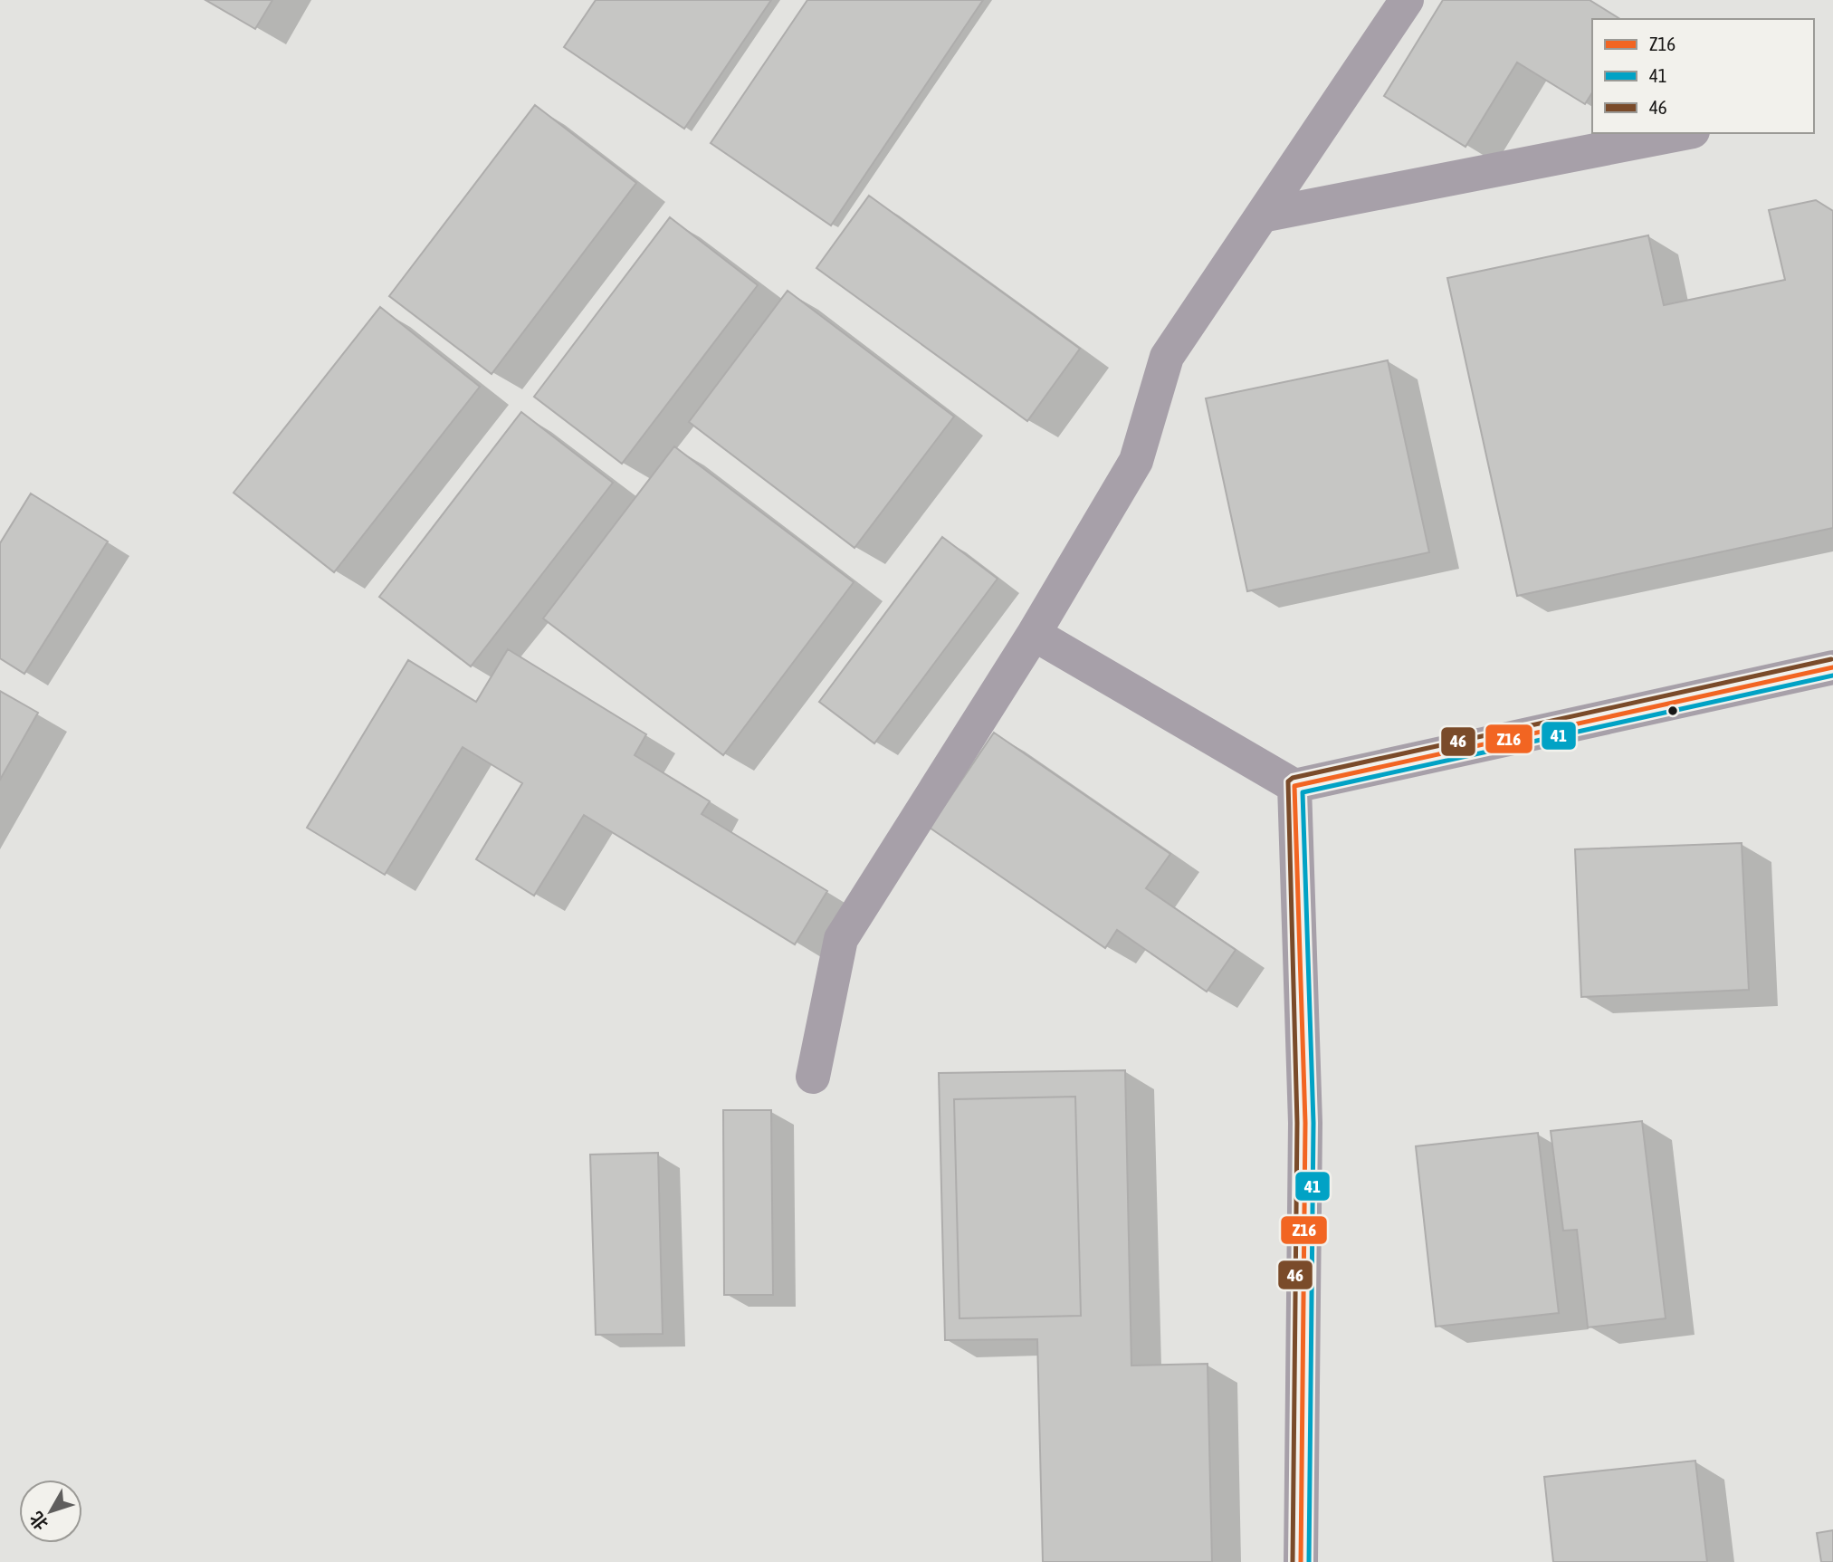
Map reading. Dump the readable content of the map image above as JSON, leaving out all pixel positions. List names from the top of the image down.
{
  "lines": ["transit line 46", "transit line Z16", "transit line 41"],
  "legend": ["Z16", "41", "46"],
  "north": "bottom left"
}
